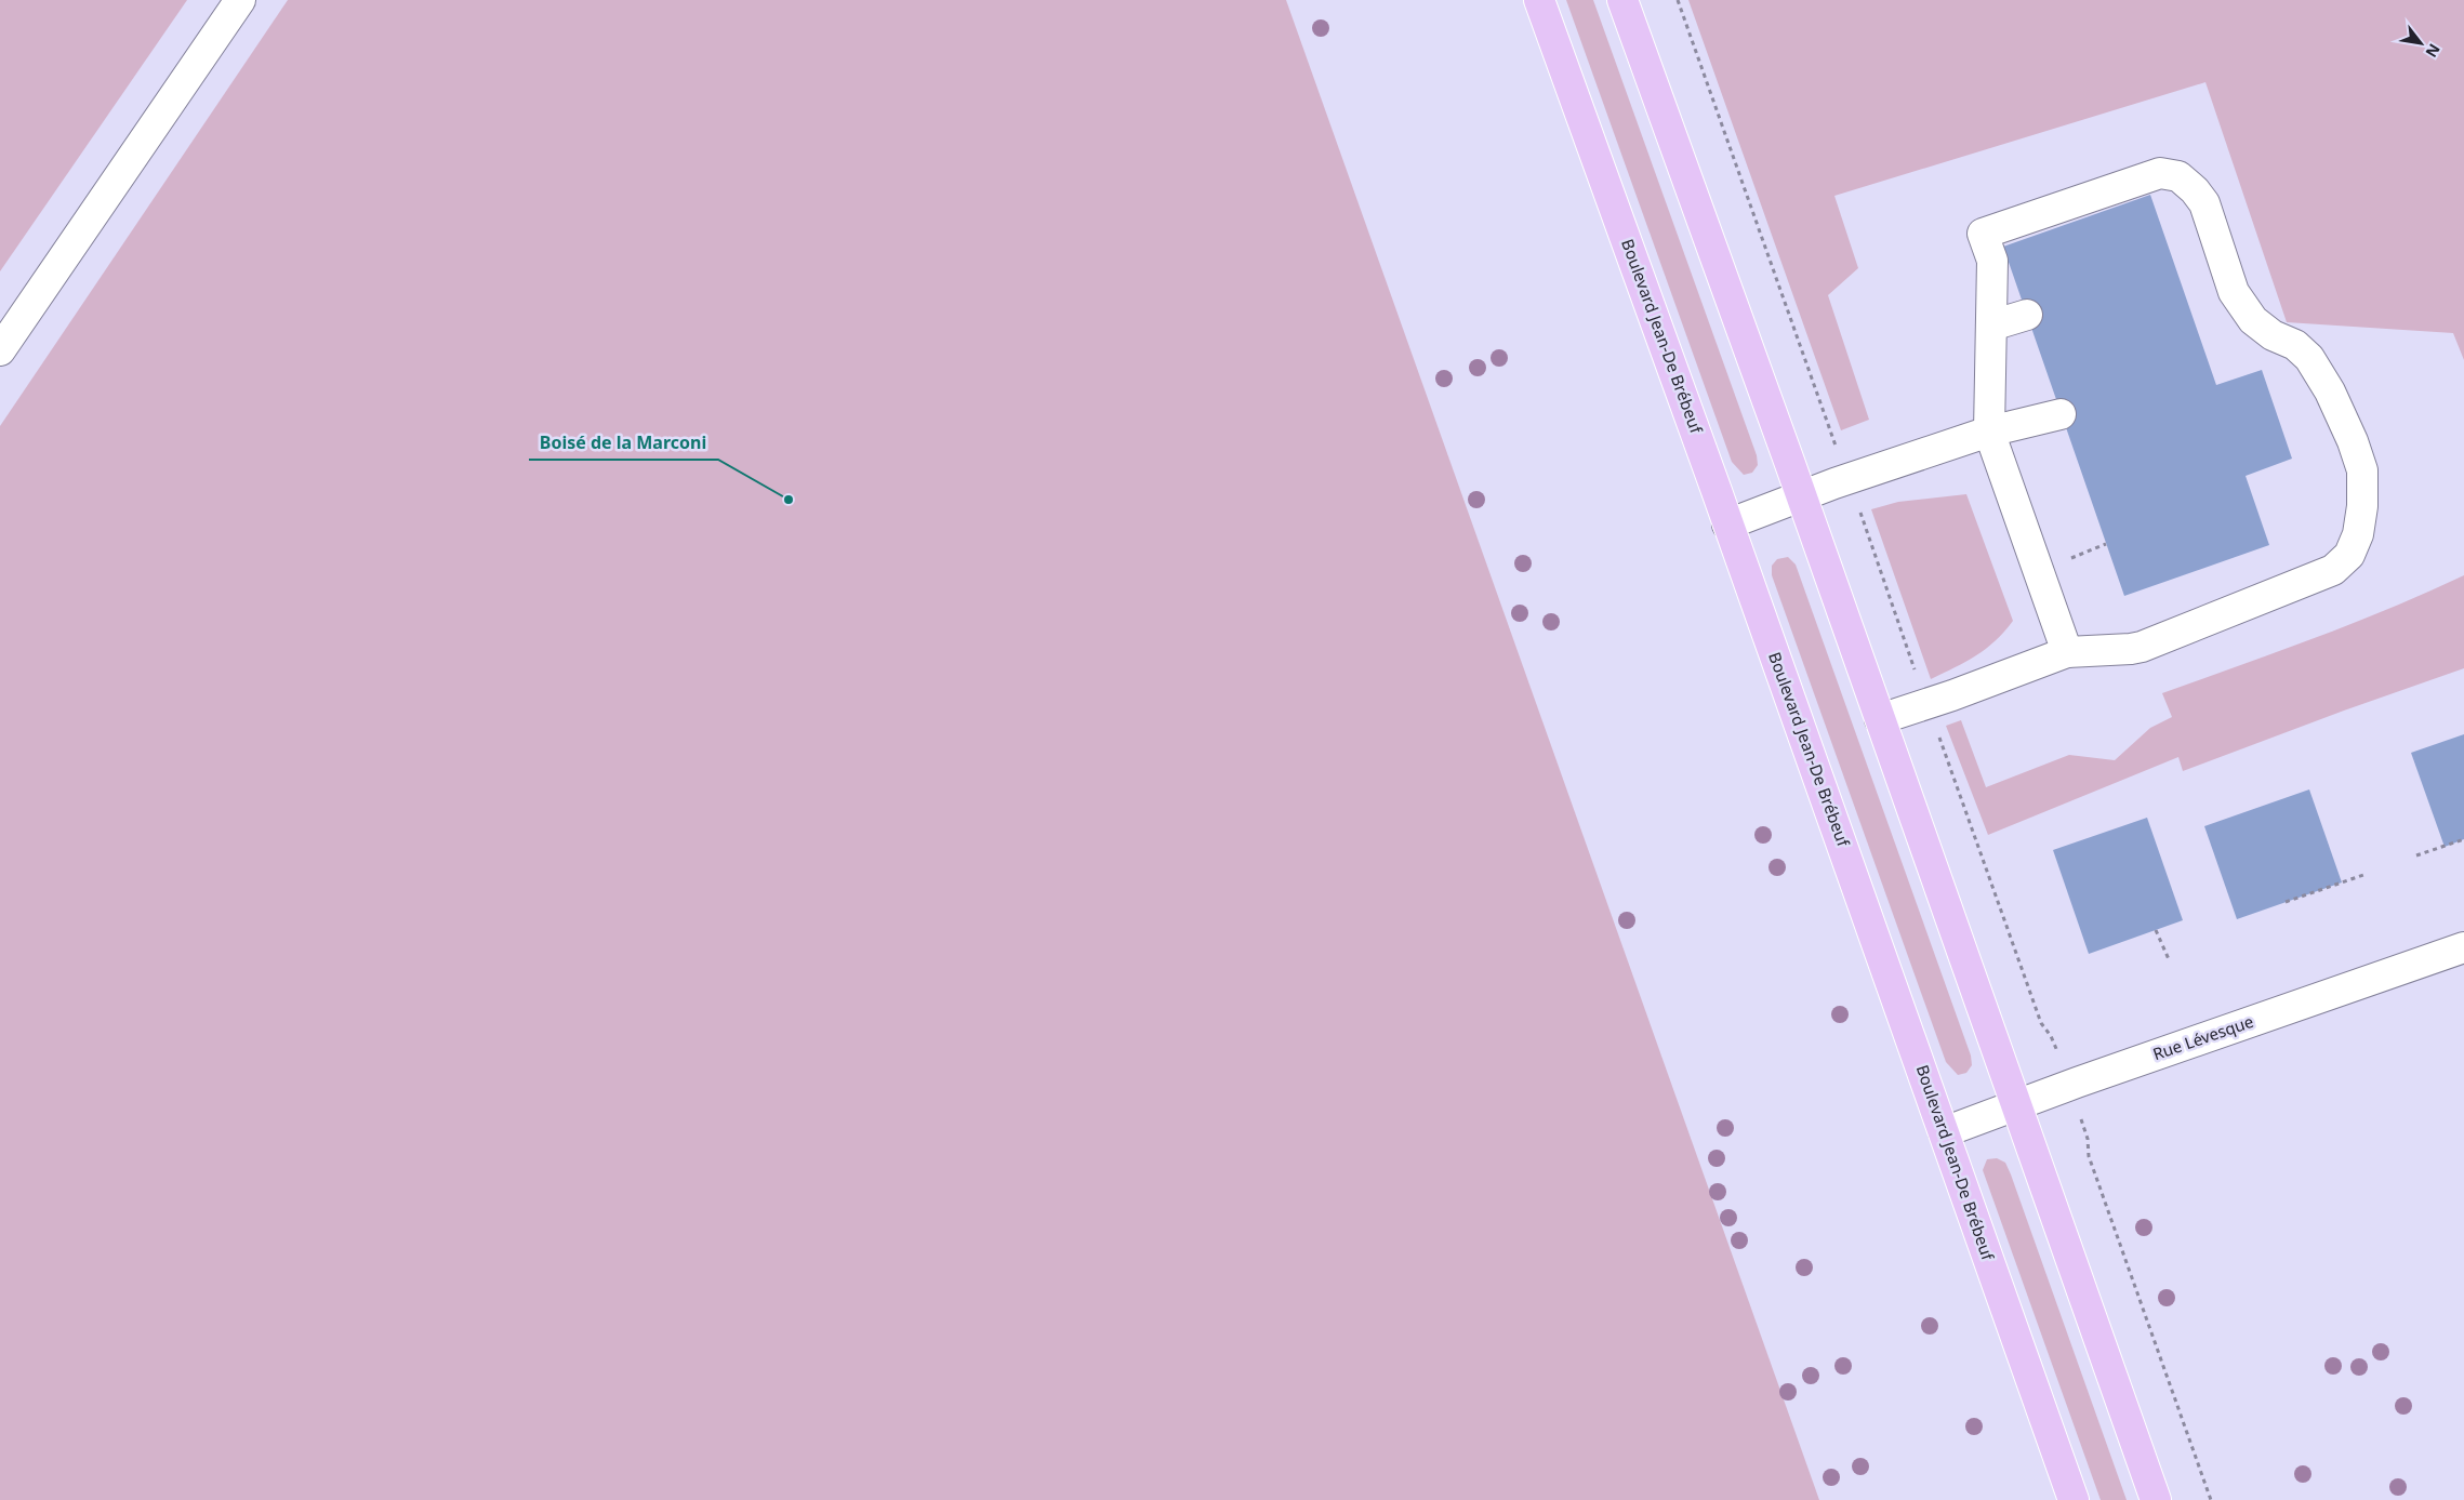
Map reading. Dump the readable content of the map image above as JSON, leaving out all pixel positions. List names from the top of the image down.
{
  "streets": {
    "main road": ["Boulevard Jean-De Brébeuf"],
    "street": ["Rue Lévesque"]
  },
  "crossings": [
    ["Boulevard Jean-De Brébeuf", "Rue Lévesque"]
  ],
  "places": ["Boisé de la Marconi"],
  "north": "bottom right"
}
